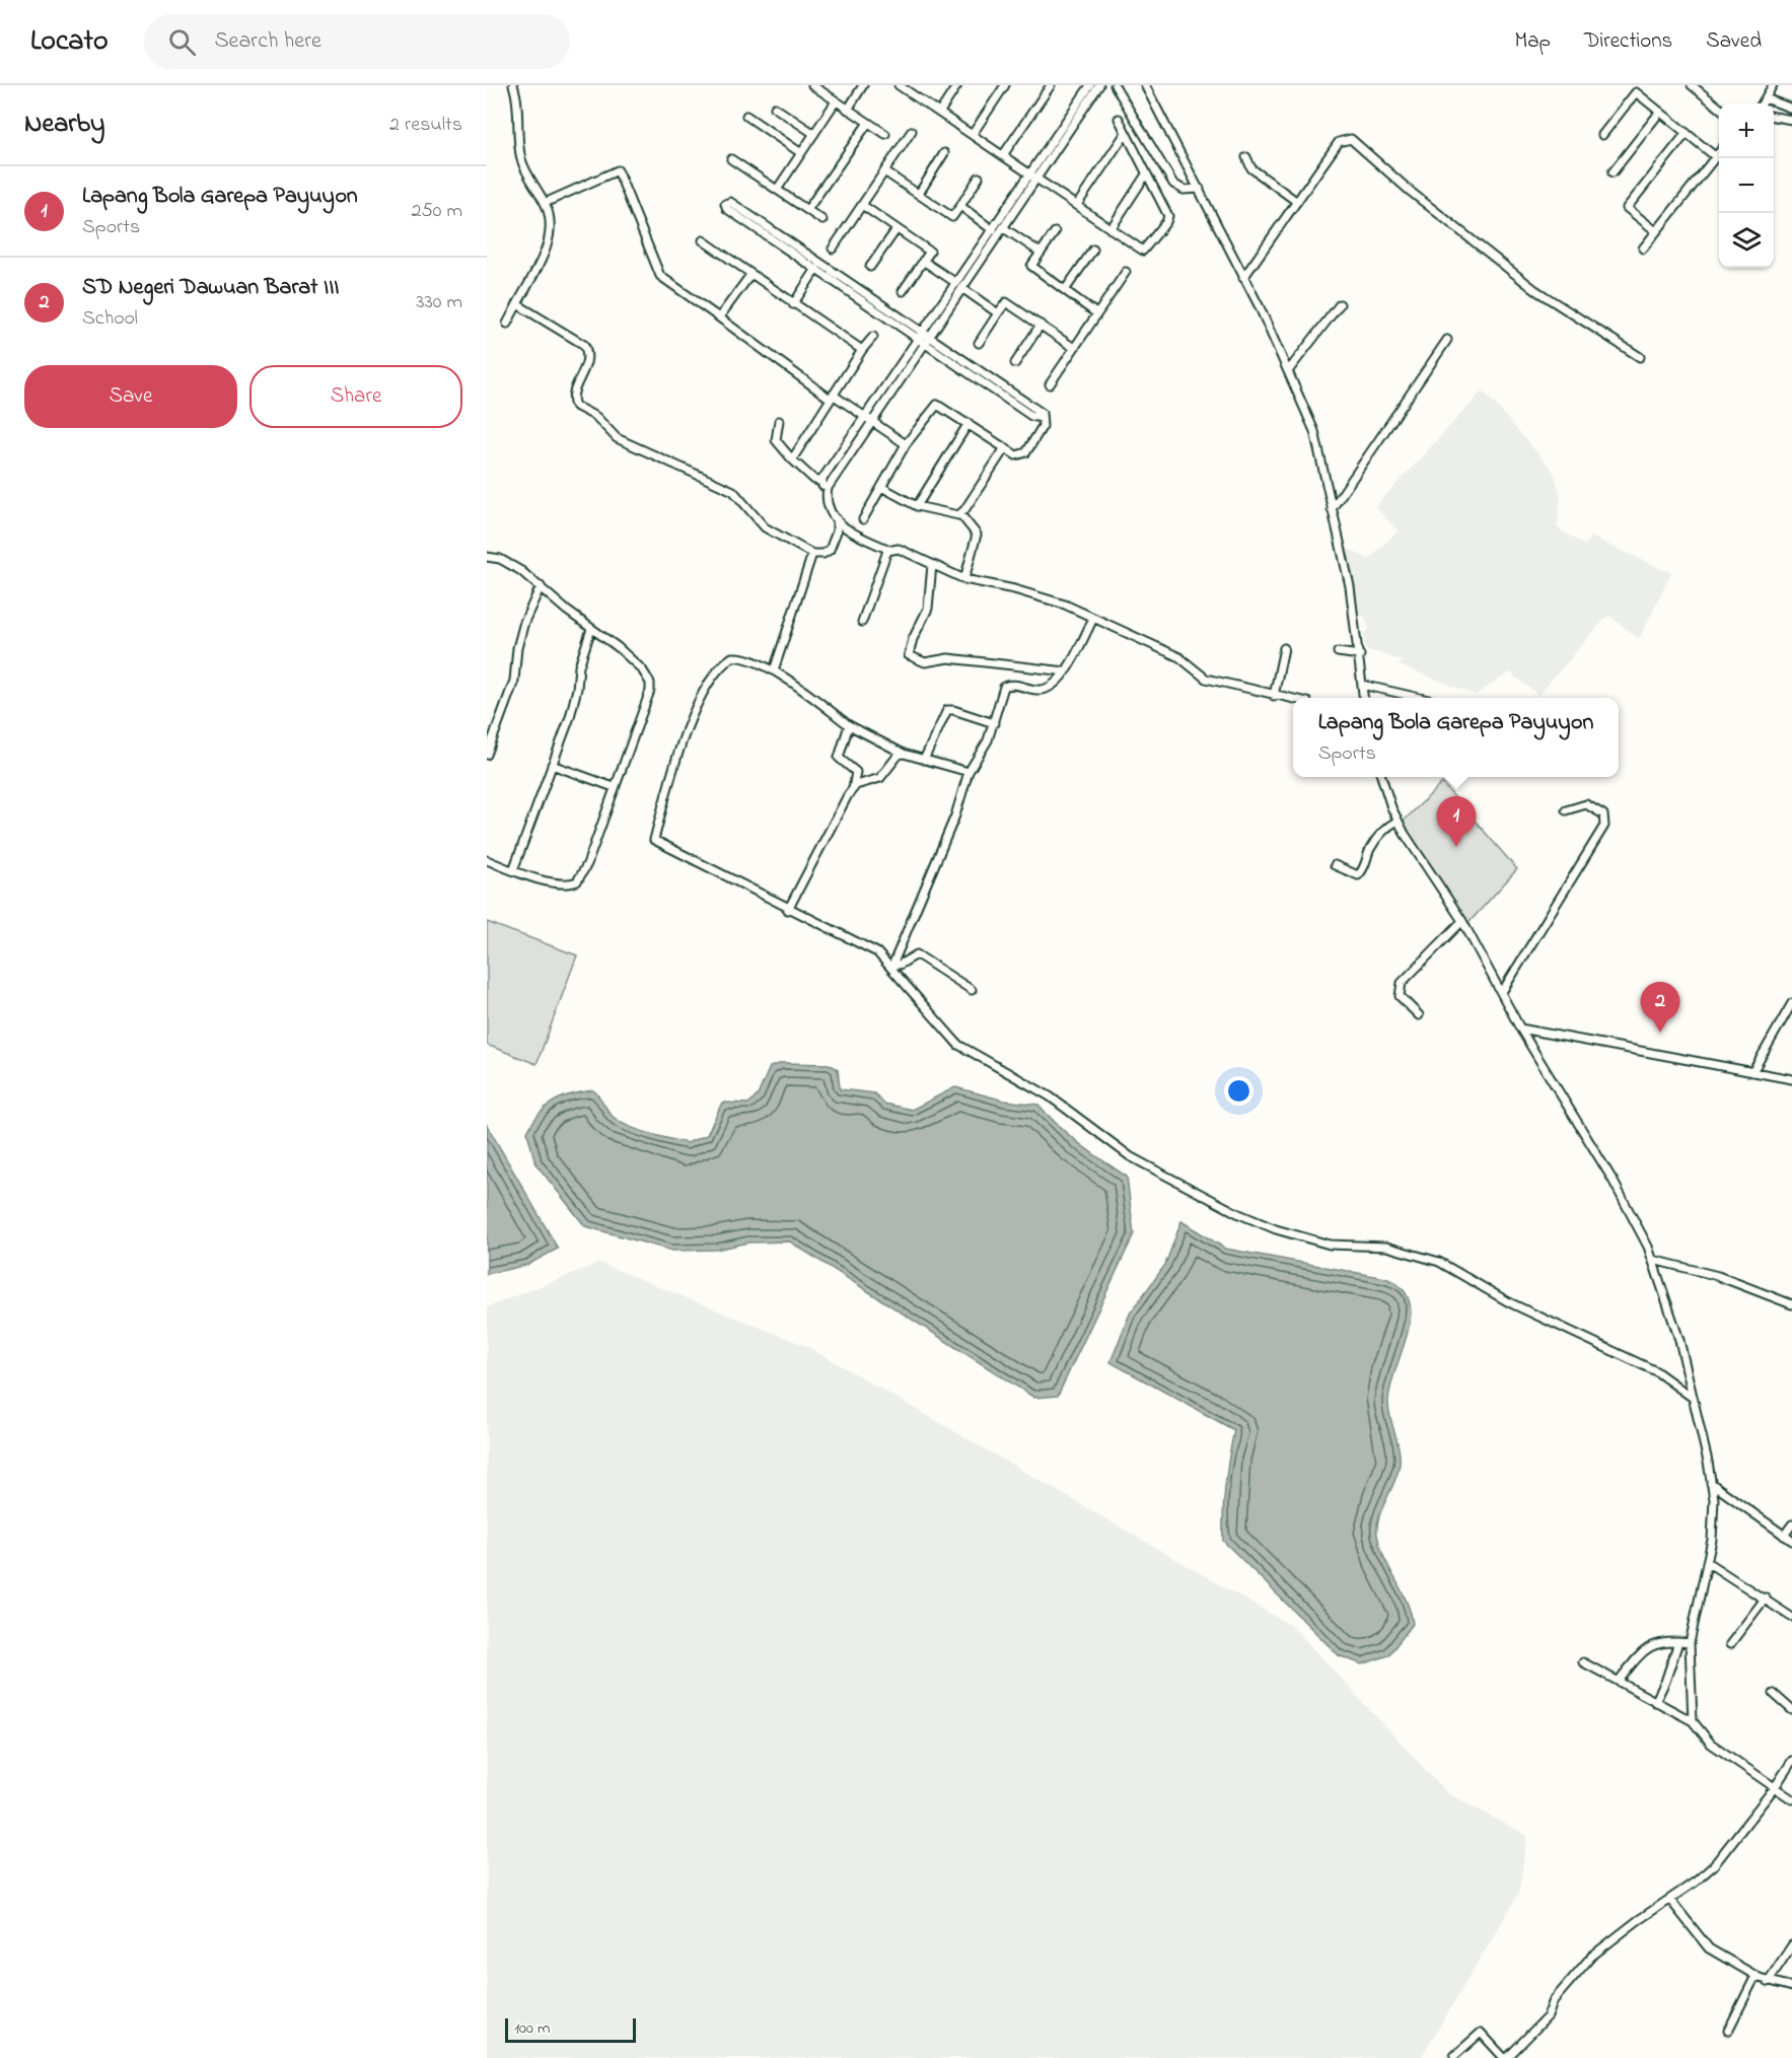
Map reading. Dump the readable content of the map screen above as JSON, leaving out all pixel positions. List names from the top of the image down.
{
  "scale_bar": "100 m",
  "page": {
    "header": "Locato",
    "search": "Search here",
    "nav": ["Map", "Directions", "Saved"],
    "heading": ["Nearby", "2 results"],
    "map_buttons": ["+", "−"],
    "list": [
      {
        "mark": "1",
        "name": "Lapang Bola Garepa Payuyon",
        "note": "Sports",
        "value": "250 m"
      },
      {
        "mark": "2",
        "name": "SD Negeri Dawuan Barat III",
        "note": "School",
        "value": "330 m"
      }
    ],
    "buttons": ["Save", "Share"],
    "popup": ["Lapang Bola Garepa Payuyon", "Sports"],
    "pins": ["1", "2"],
    "scale": "100 m"
  }
}
